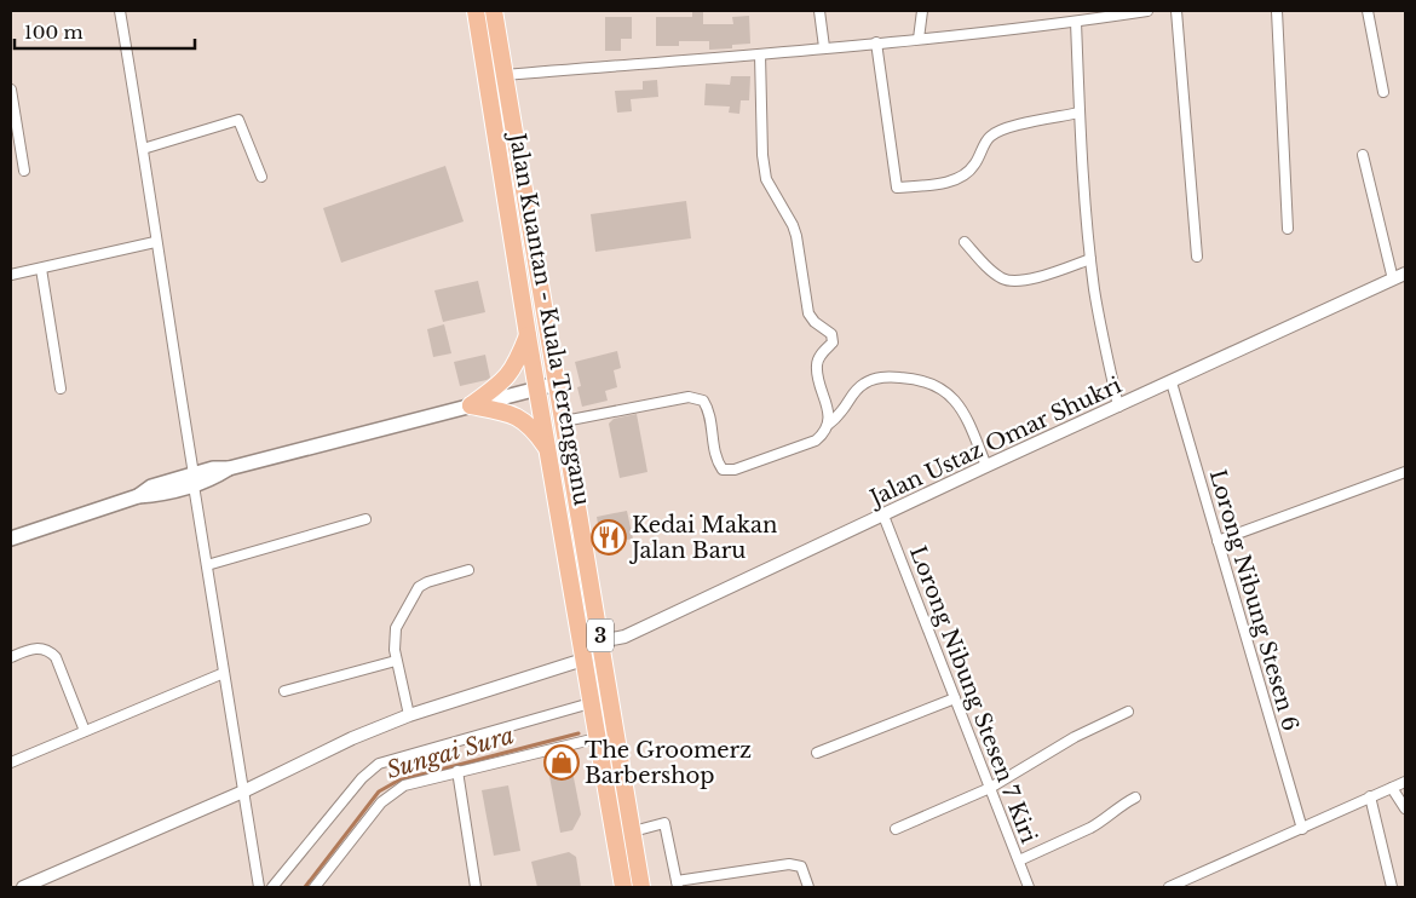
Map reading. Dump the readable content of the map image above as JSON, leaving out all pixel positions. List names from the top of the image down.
{
  "streets": {
    "highway": ["Jalan Kuantan - Kuala Terengganu", "3"],
    "street": ["Jalan Ustaz Omar Shukri", "Lorong Nibung Stesen 6", "Lorong Nibung Stesen 7 Kiri"]
  },
  "crossings": [
    ["Jalan Kuantan - Kuala Terengganu", "Jalan Ustaz Omar Shukri"],
    ["Jalan Ustaz Omar Shukri", "Lorong Nibung Stesen 6"],
    ["Jalan Ustaz Omar Shukri", "Lorong Nibung Stesen 7 Kiri"]
  ],
  "water": ["Sungai Sura"],
  "places": {
    "restaurant": ["Kedai Makan Jalan Baru"],
    "shop": ["The Groomerz Barbershop"]
  },
  "scale_bar": "100 m"
}
